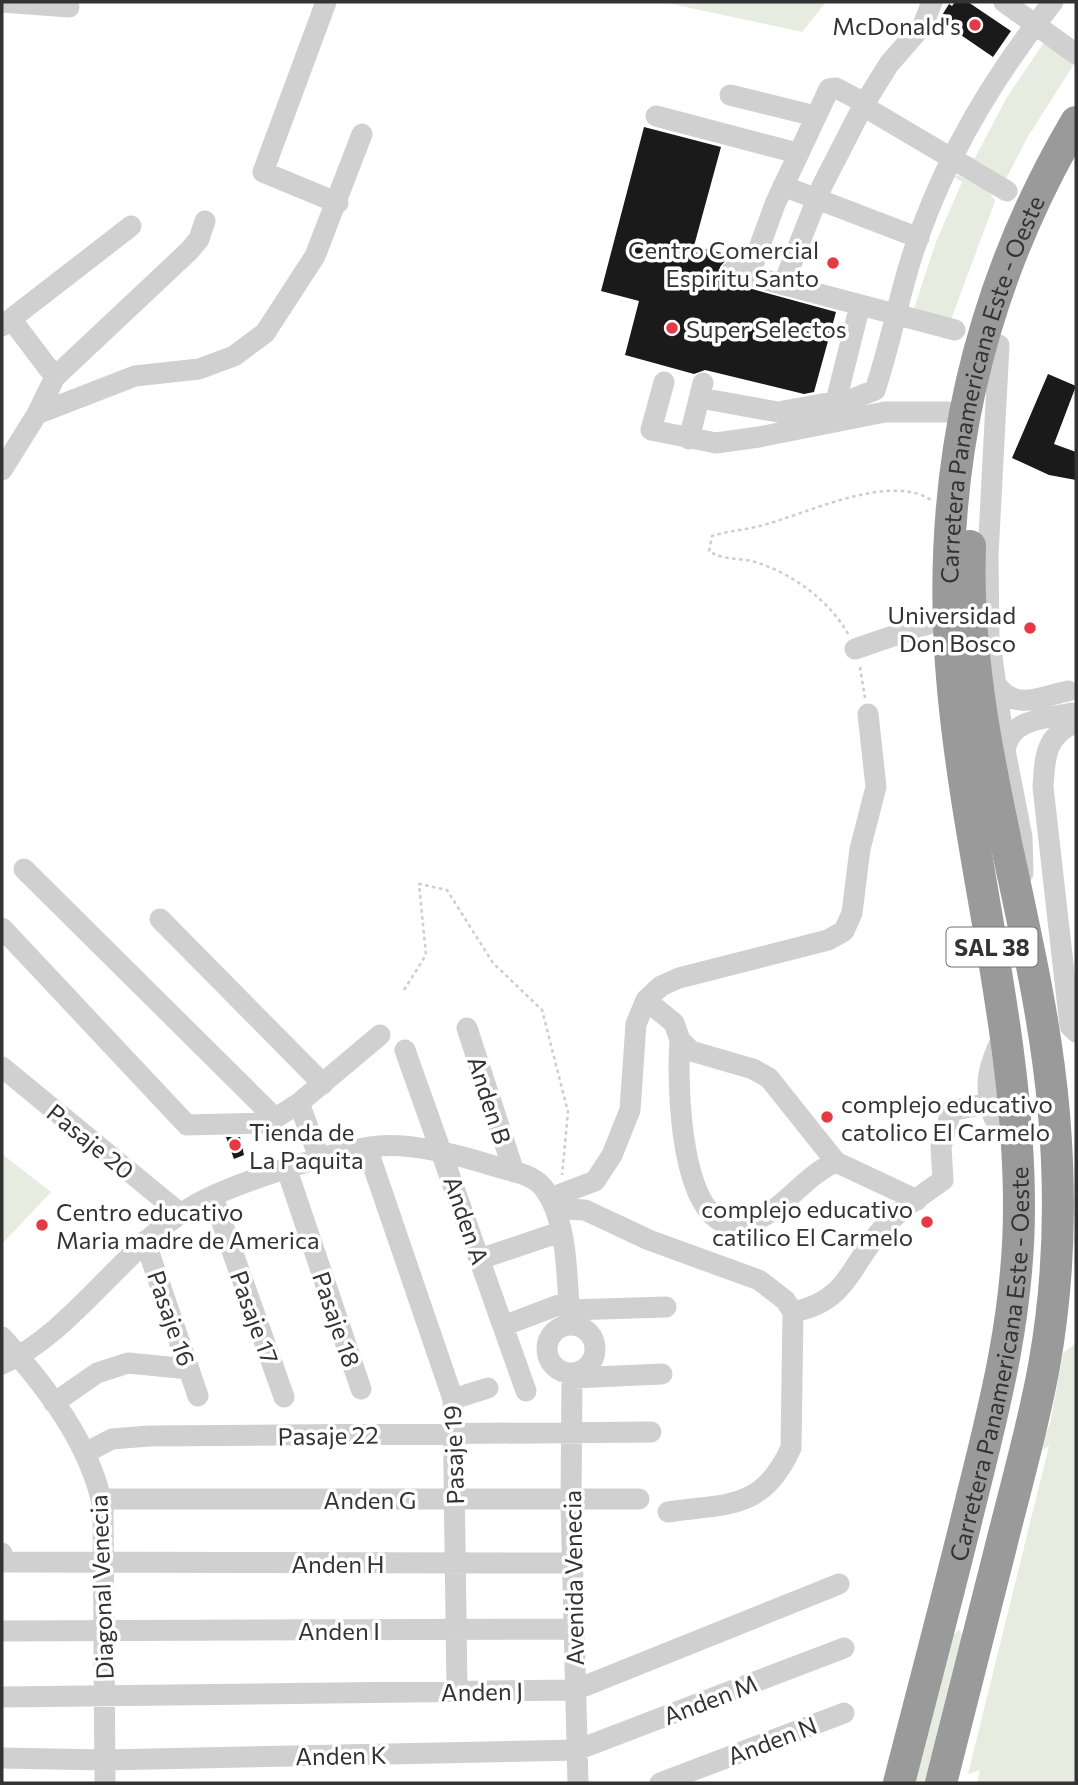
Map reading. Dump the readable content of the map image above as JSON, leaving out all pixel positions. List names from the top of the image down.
{
  "streets": {
    "highway": ["Carretera Panamericana Este - Oeste", "SAL 38"],
    "street": [
      "Anden B",
      "Pasaje 20",
      "Anden A",
      "Pasaje 17",
      "Pasaje 16",
      "Pasaje 18",
      "Pasaje 22",
      "Pasaje 19",
      "Anden G",
      "Anden H",
      "Avenida Venecia",
      "Diagonal Venecia",
      "Anden I",
      "Anden J",
      "Anden M",
      "Anden N",
      "Anden K"
    ]
  },
  "crossings": [
    ["Pasaje 22", "Pasaje 19"],
    ["Pasaje 22", "Avenida Venecia"],
    ["Pasaje 22", "Diagonal Venecia"],
    ["Pasaje 19", "Anden G"],
    ["Pasaje 19", "Anden H"],
    ["Pasaje 19", "Anden I"],
    ["Pasaje 19", "Anden J"],
    ["Anden G", "Avenida Venecia"],
    ["Anden G", "Diagonal Venecia"],
    ["Anden H", "Avenida Venecia"],
    ["Anden H", "Diagonal Venecia"],
    ["Avenida Venecia", "Anden I"],
    ["Avenida Venecia", "Anden J"],
    ["Avenida Venecia", "Anden M"],
    ["Avenida Venecia", "Anden K"],
    ["Diagonal Venecia", "Anden I"],
    ["Diagonal Venecia", "Anden J"],
    ["Diagonal Venecia", "Anden K"],
    ["Anden M", "Anden K"]
  ],
  "places": [
    "McDonald's",
    "Centro Comercial Espiritu Santo",
    "Super Selectos",
    "Universidad Don Bosco",
    "complejo educativo catolico El Carmelo",
    "Tienda de La Paquita",
    "complejo educativo catilico El Carmelo",
    "Centro educativo Maria madre de America"
  ]
}
